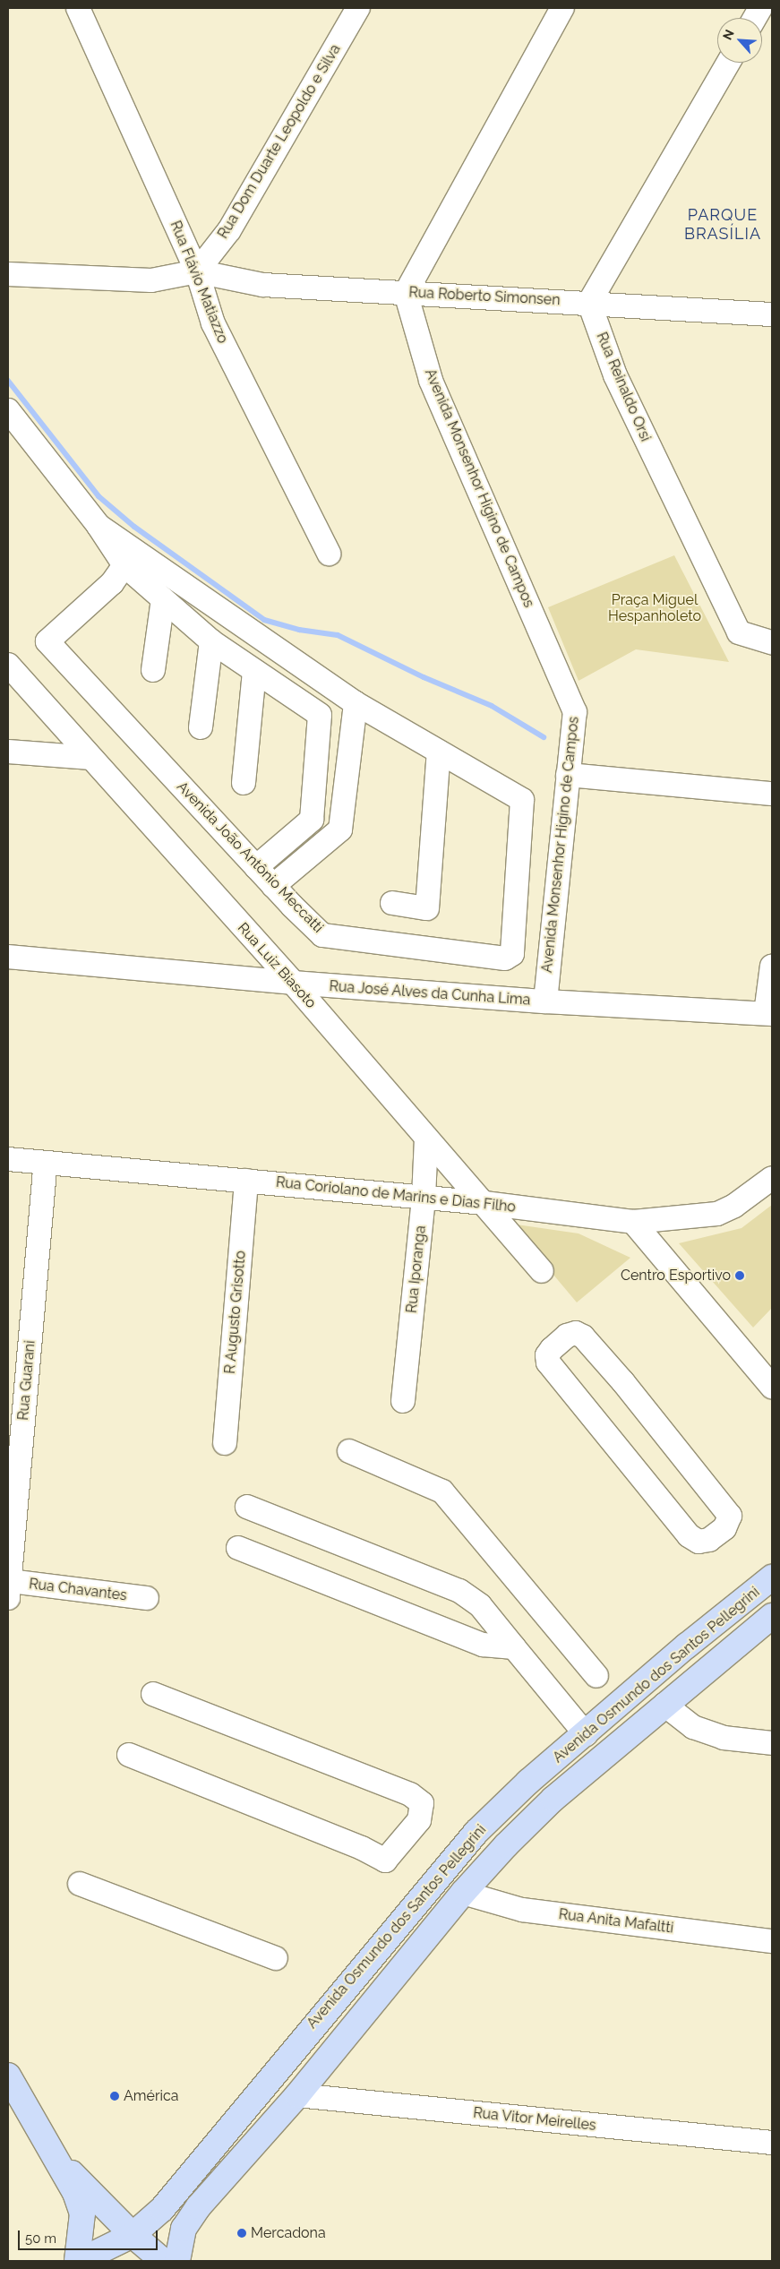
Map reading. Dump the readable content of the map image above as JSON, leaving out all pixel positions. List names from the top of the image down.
{
  "streets": {
    "main road": ["Avenida Osmundo dos Santos Pellegrini"],
    "street": [
      "Rua Dom Duarte Leopoldo e Silva",
      "Rua Flávio Matiazzo",
      "Rua Roberto Simonsen",
      "Rua Reinaldo Orsi",
      "Avenida Monsenhor Higino de Campos",
      "Avenida João Antônio Meccatti",
      "Rua Luiz Biasoto",
      "Rua José Alves da Cunha Lima",
      "Rua Coriolano de Marins e Dias Filho",
      "Rua Iporanga",
      "R Augusto Grisotto",
      "Rua Guarani",
      "Rua Chavantes",
      "Rua Anita Mafaltti",
      "Rua Vitor Meirelles"
    ]
  },
  "crossings": [
    ["Rua Dom Duarte Leopoldo e Silva", "Rua Flávio Matiazzo"],
    ["Rua Dom Duarte Leopoldo e Silva", "Rua Roberto Simonsen"],
    ["Rua Flávio Matiazzo", "Rua Roberto Simonsen"],
    ["Rua Roberto Simonsen", "Rua Reinaldo Orsi"],
    ["Rua Roberto Simonsen", "Avenida Monsenhor Higino de Campos"],
    ["Avenida Monsenhor Higino de Campos", "Rua José Alves da Cunha Lima"],
    ["Rua Luiz Biasoto", "Rua José Alves da Cunha Lima"],
    ["Rua Luiz Biasoto", "Rua Coriolano de Marins e Dias Filho"],
    ["Rua Luiz Biasoto", "Rua Iporanga"],
    ["Rua Coriolano de Marins e Dias Filho", "Rua Iporanga"],
    ["Rua Coriolano de Marins e Dias Filho", "R Augusto Grisotto"],
    ["Rua Coriolano de Marins e Dias Filho", "Rua Guarani"],
    ["Rua Guarani", "Rua Chavantes"],
    ["Avenida Osmundo dos Santos Pellegrini", "Rua Anita Mafaltti"],
    ["Avenida Osmundo dos Santos Pellegrini", "Rua Vitor Meirelles"]
  ],
  "districts": ["PARQUE BRASÍLIA"],
  "parks": ["Praça Miguel Hespanholeto"],
  "places": ["Centro Esportivo", "América", "Mercadona"],
  "scale_bar": "50 m",
  "north": "top left"
}
